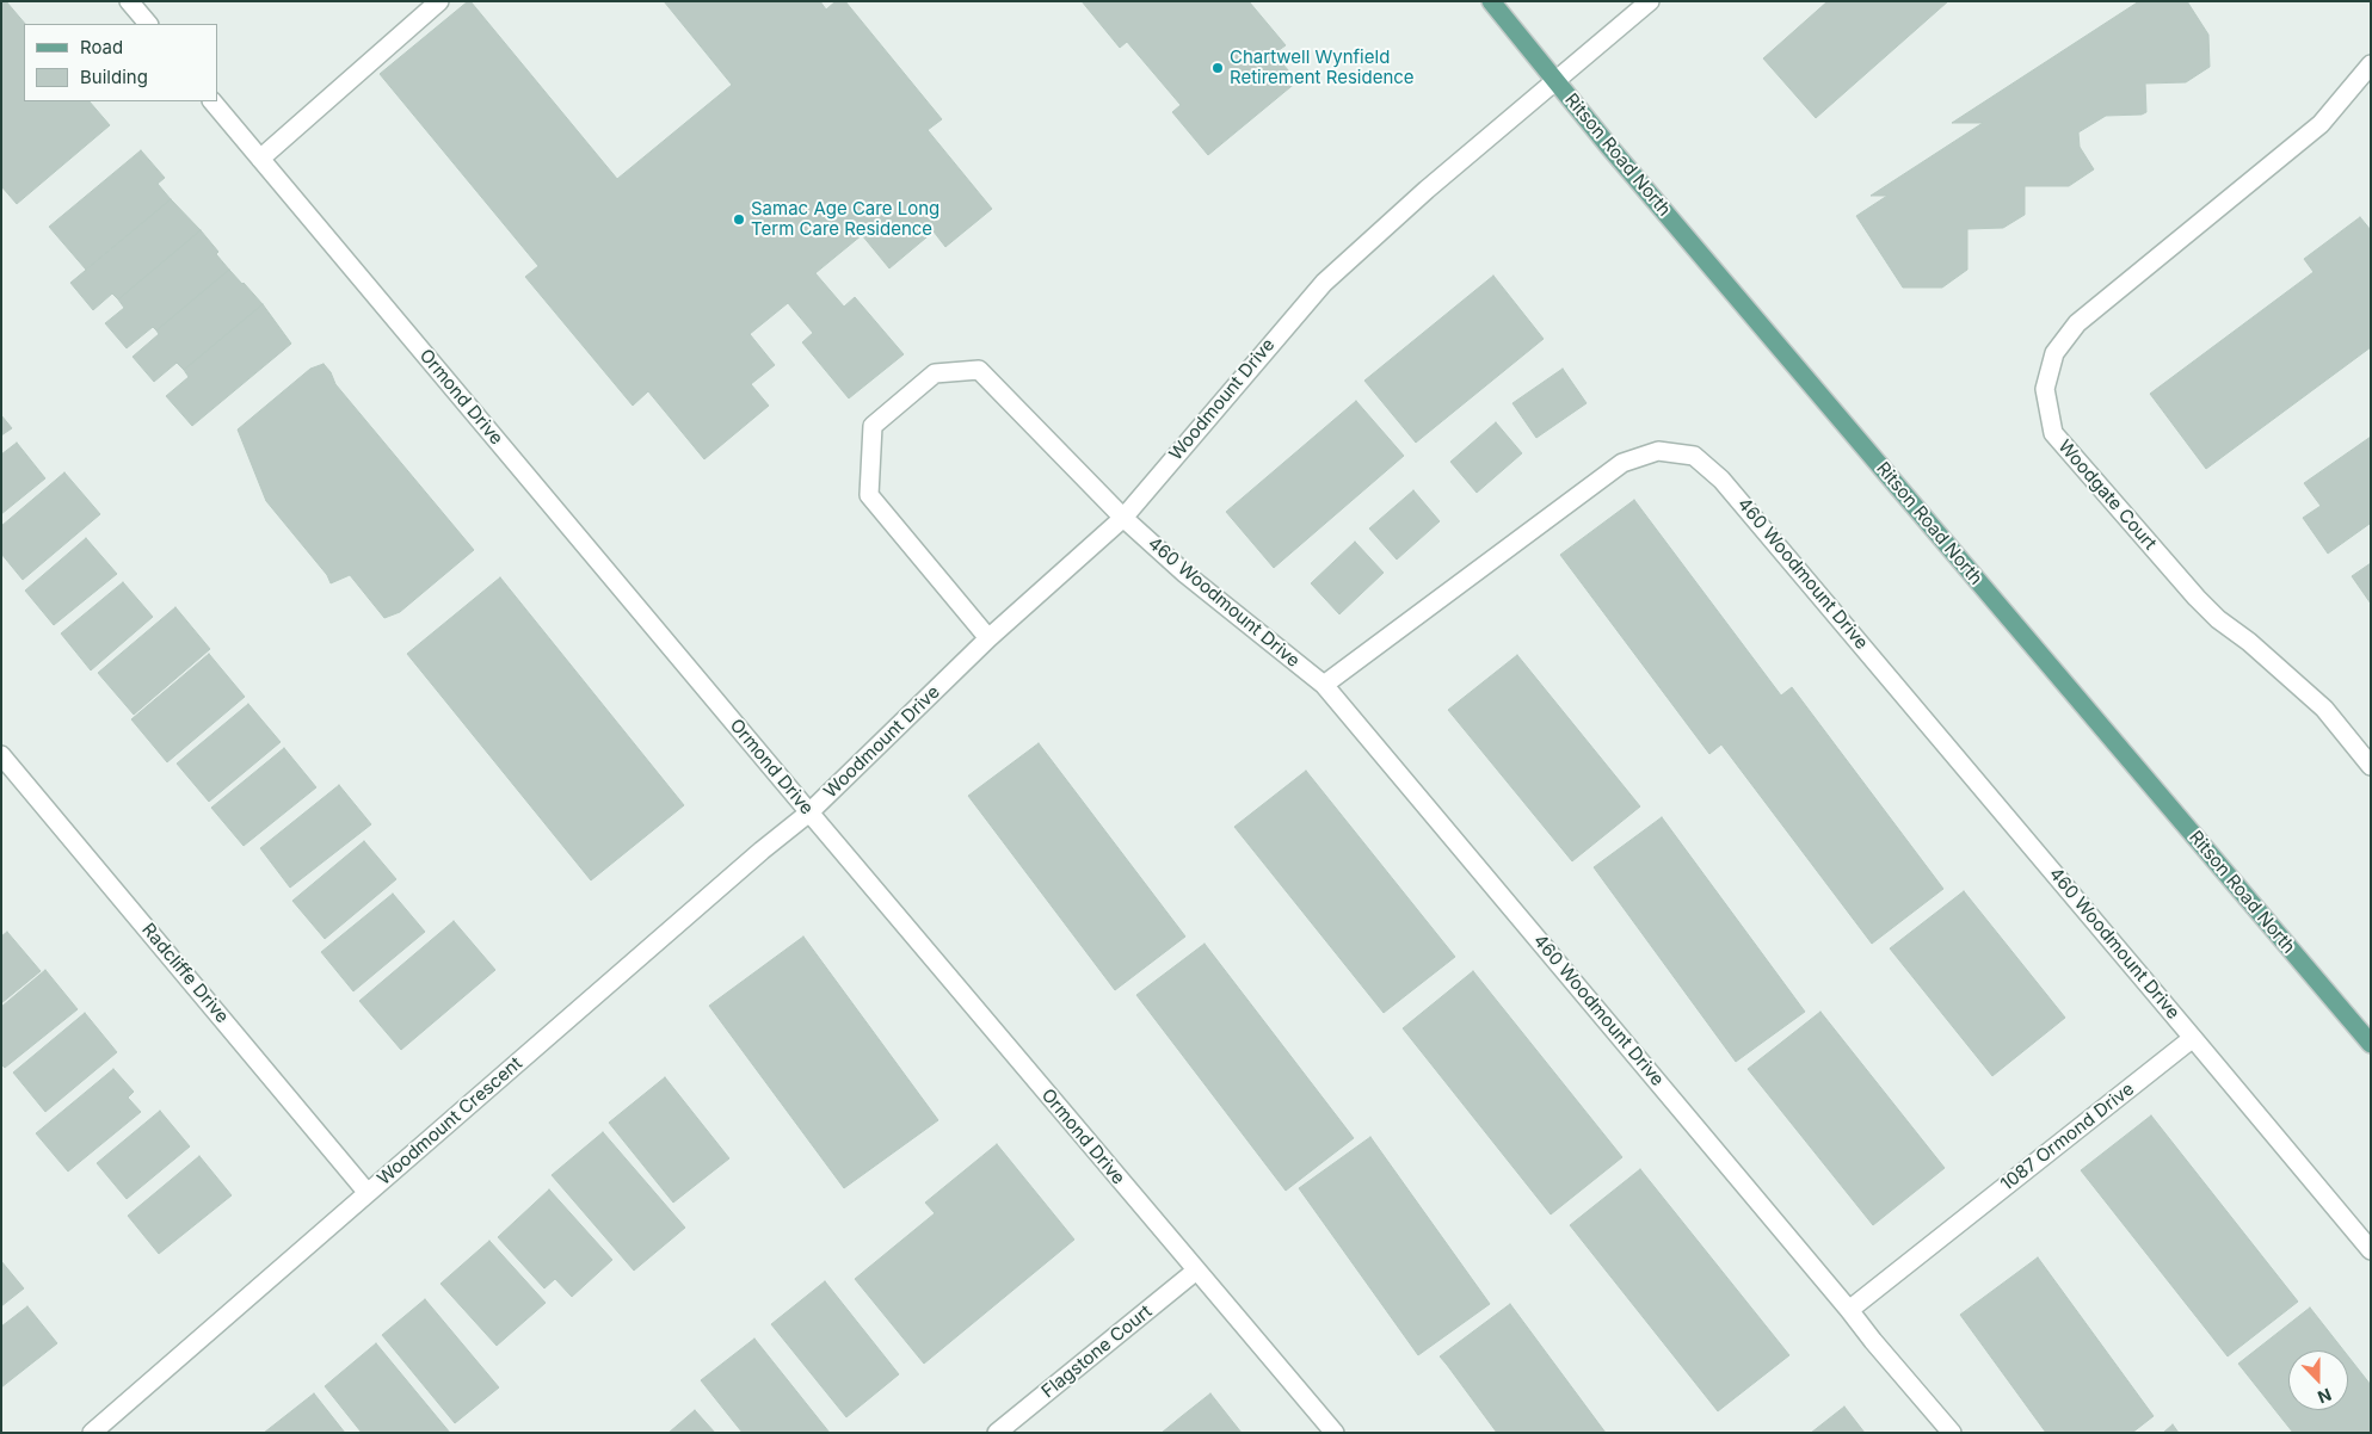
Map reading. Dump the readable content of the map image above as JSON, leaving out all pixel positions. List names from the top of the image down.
{
  "streets": {
    "main road": ["Ritson Road North"],
    "street": [
      "Ormond Drive",
      "Woodmount Drive",
      "Woodgate Court",
      "460 Woodmount Drive",
      "Radcliffe Drive",
      "Woodmount Crescent",
      "1087 Ormond Drive",
      "Flagstone Court"
    ]
  },
  "crossings": [
    ["Ritson Road North", "Woodmount Drive"],
    ["Ormond Drive", "Woodmount Drive"],
    ["Ormond Drive", "Woodmount Crescent"],
    ["Ormond Drive", "Flagstone Court"],
    ["Woodmount Drive", "460 Woodmount Drive"],
    ["Woodmount Drive", "Woodmount Crescent"],
    ["460 Woodmount Drive", "1087 Ormond Drive"],
    ["Radcliffe Drive", "Woodmount Crescent"]
  ],
  "places": ["Chartwell Wynfield Retirement Residence", "Samac Age Care Long Term Care Residence"],
  "legend": ["Road", "Building"],
  "north": "bottom"
}
